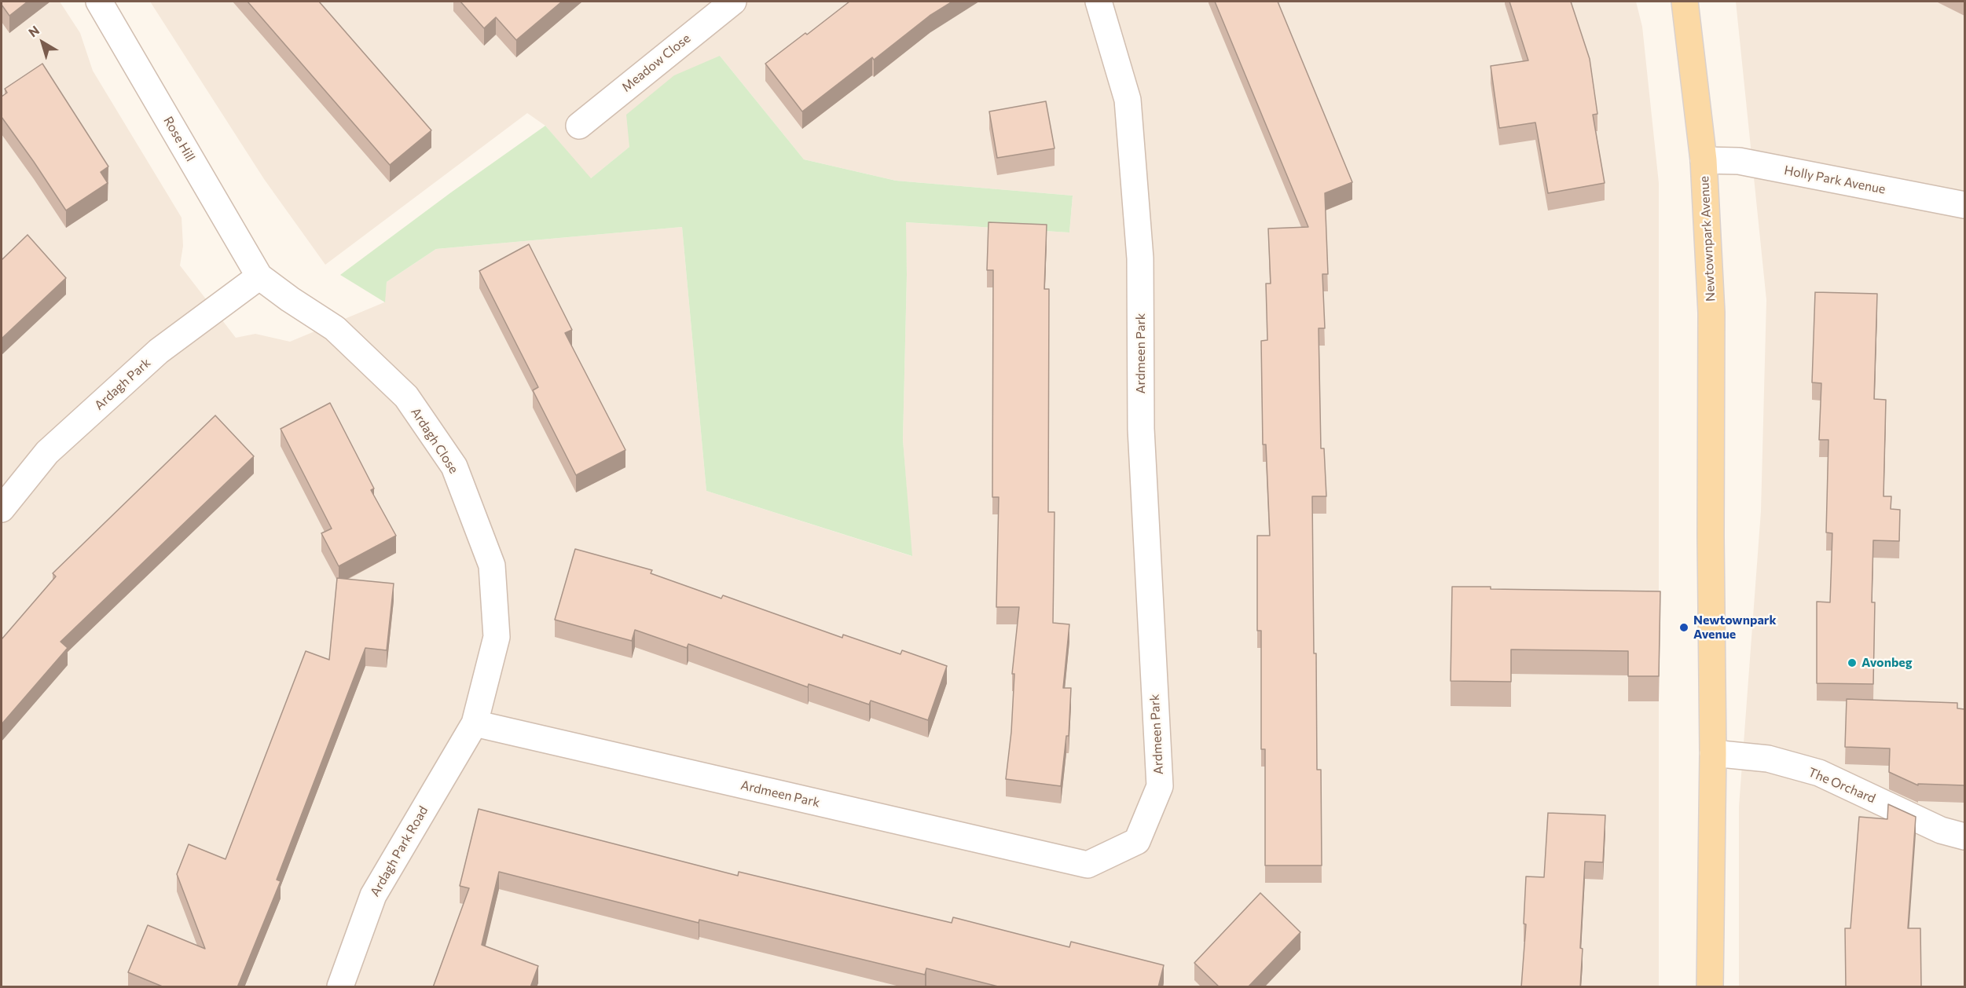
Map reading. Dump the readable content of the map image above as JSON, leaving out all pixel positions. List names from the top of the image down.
{
  "streets": {
    "main road": ["Newtownpark Avenue"],
    "street": [
      "Meadow Close",
      "Rose Hill",
      "Holly Park Avenue",
      "Ardmeen Park",
      "Ardagh Park",
      "Ardagh Close",
      "The Orchard",
      "Ardagh Park Road"
    ]
  },
  "crossings": [
    ["Rose Hill", "Ardagh Park"],
    ["Rose Hill", "Ardagh Close"],
    ["Holly Park Avenue", "Newtownpark Avenue"],
    ["Newtownpark Avenue", "The Orchard"],
    ["Ardmeen Park", "Ardagh Close"],
    ["Ardmeen Park", "Ardagh Park Road"],
    ["Ardagh Park", "Ardagh Close"],
    ["Ardagh Close", "Ardagh Park Road"]
  ],
  "places": ["Newtownpark Avenue", "Avonbeg"],
  "north": "top left"
}
